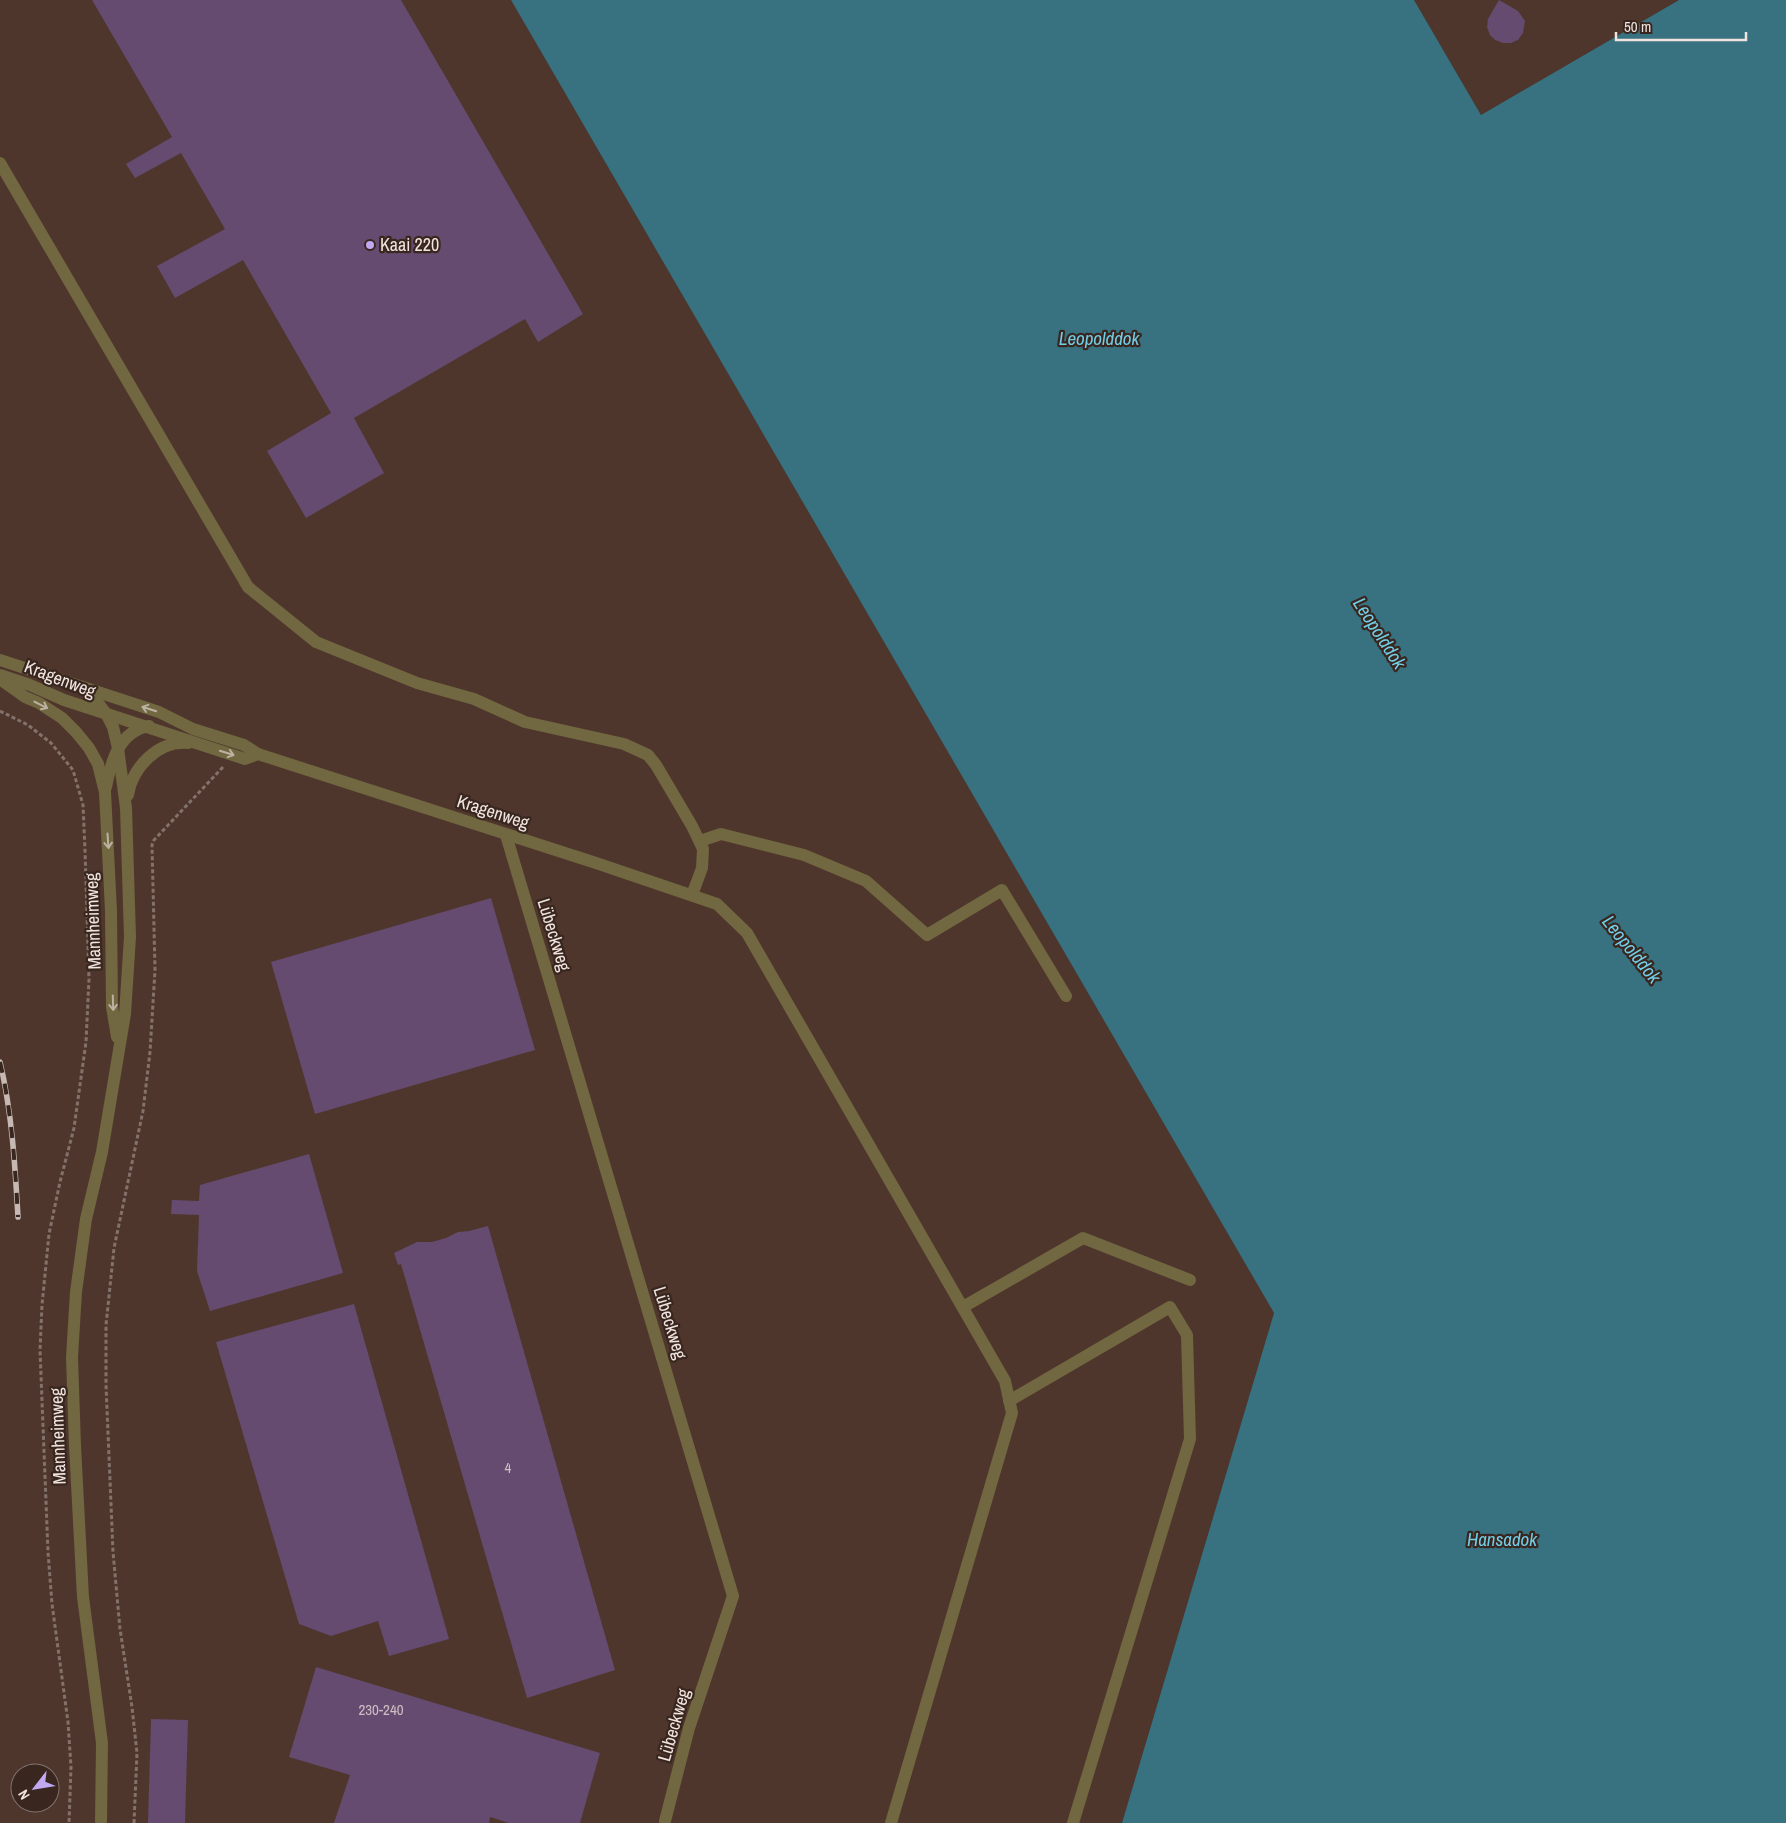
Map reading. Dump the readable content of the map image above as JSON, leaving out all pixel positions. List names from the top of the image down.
{
  "streets": {
    "street": ["Kragenweg", "Mannheimweg", "Lübeckweg"]
  },
  "crossings": [
    ["Kragenweg", "Mannheimweg"],
    ["Kragenweg", "Lübeckweg"]
  ],
  "water": ["Leopolddok", "Hansadok"],
  "places": ["Kaai 220"],
  "house_numbers": ["4", "230-240"],
  "scale_bar": "50 m",
  "north": "bottom left"
}
